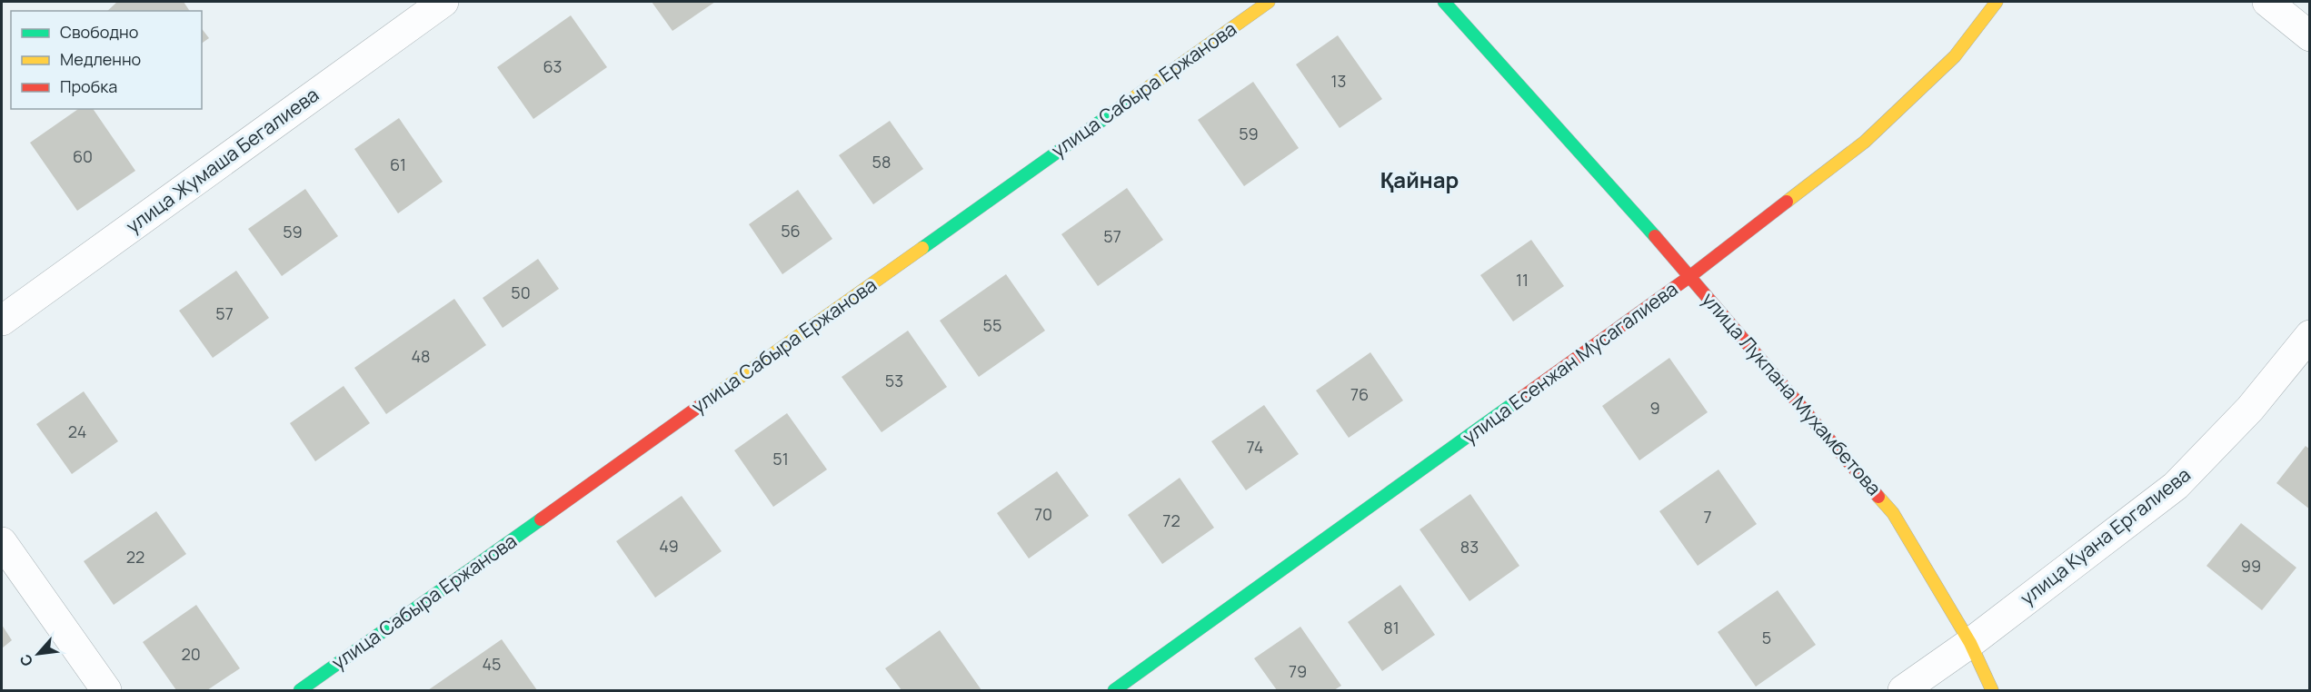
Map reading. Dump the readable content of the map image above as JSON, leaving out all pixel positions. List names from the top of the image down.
{
  "streets": {
    "street": [
      "улица Сабыра Ержанова",
      "улица Жумаша Бегалиева",
      "улица Есенжан Мусагалиева",
      "улица Лукпана Мухамбетова",
      "улица Куана Ергалиева"
    ]
  },
  "crossings": [
    ["улица Есенжан Мусагалиева", "улица Лукпана Мухамбетова"],
    ["улица Лукпана Мухамбетова", "улица Куана Ергалиева"]
  ],
  "districts": ["Қайнар"],
  "house_numbers": [
    "63",
    "13",
    "59",
    "60",
    "58",
    "61",
    "56",
    "59",
    "57",
    "11",
    "50",
    "57",
    "55",
    "48",
    "53",
    "76",
    "9",
    "24",
    "74",
    "51",
    "70",
    "7",
    "72",
    "49",
    "83",
    "22",
    "99",
    "81",
    "5",
    "20",
    "45",
    "79"
  ],
  "legend": ["Свободно", "Медленно", "Пробка"],
  "north": "bottom left"
}
